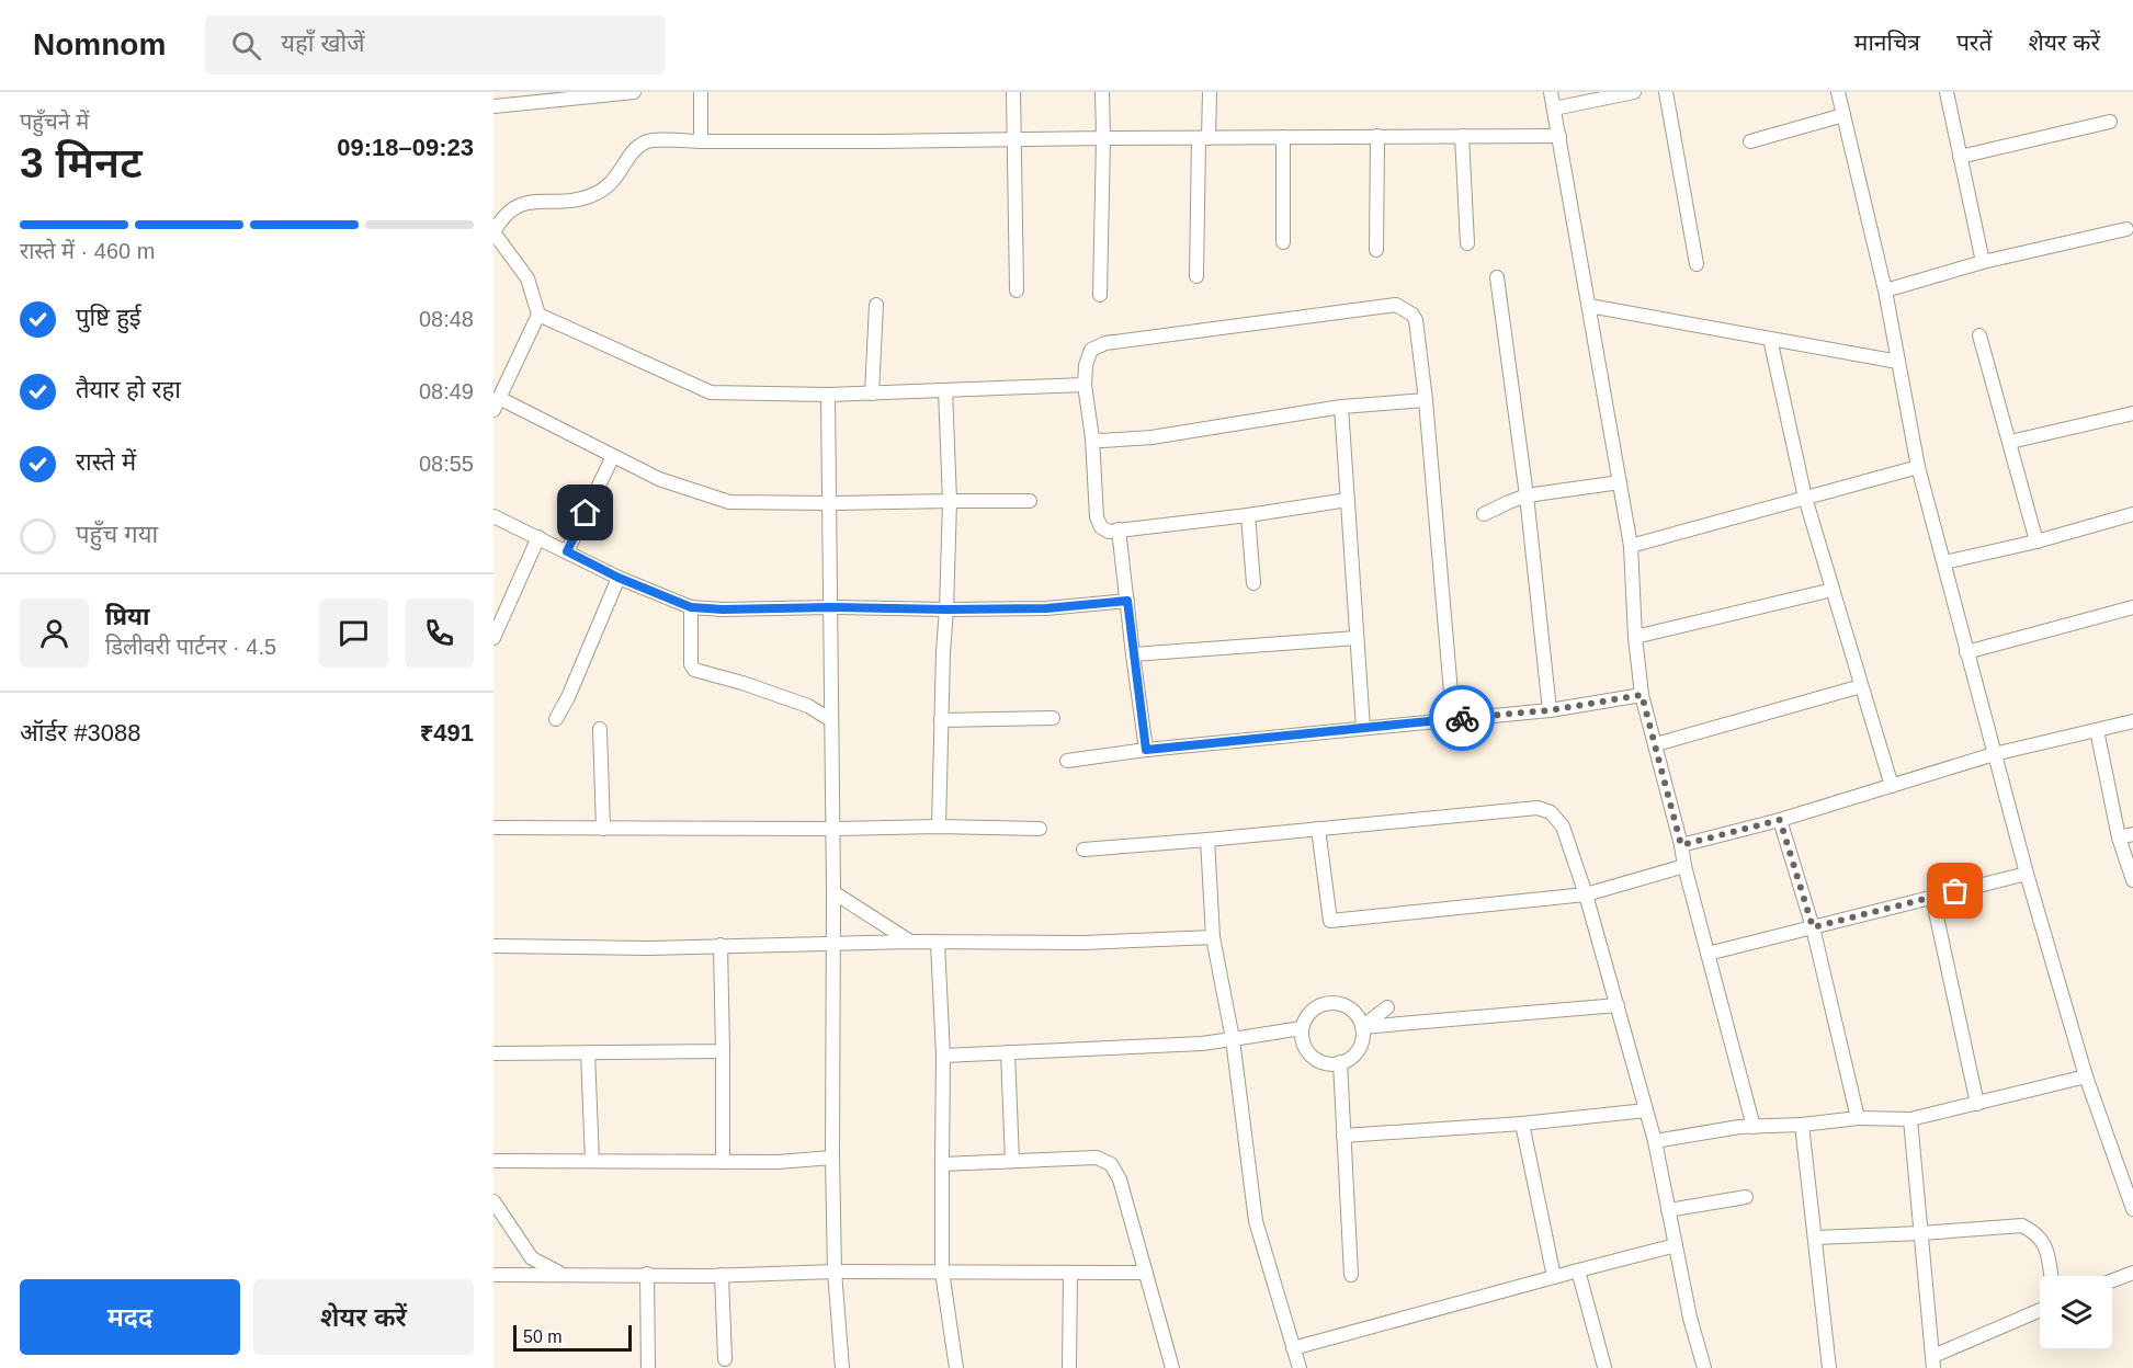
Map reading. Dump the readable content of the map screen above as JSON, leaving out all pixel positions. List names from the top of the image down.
{
  "scale_bar": "50 m",
  "page": {
    "header": "Nomnom",
    "search": "यहाँ खोजें",
    "nav": ["मानचित्र", "परतें", "शेयर करें"],
    "heading": ["3 मिनट", "पहुँचने में", "09:18–09:23"],
    "panel": [
      "प्रिया",
      "डिलीवरी पार्टनर · 4.5",
      "ऑर्डर #3088",
      "₹491"
    ],
    "bar": "रास्ते में · 460 m",
    "list": [
      ["पुष्टि हुई", "08:48"],
      ["तैयार हो रहा", "08:49"],
      ["रास्ते में", "08:55"],
      "पहुँच गया"
    ],
    "buttons": ["मदद", "शेयर करें"],
    "scale": "50 m"
  }
}
